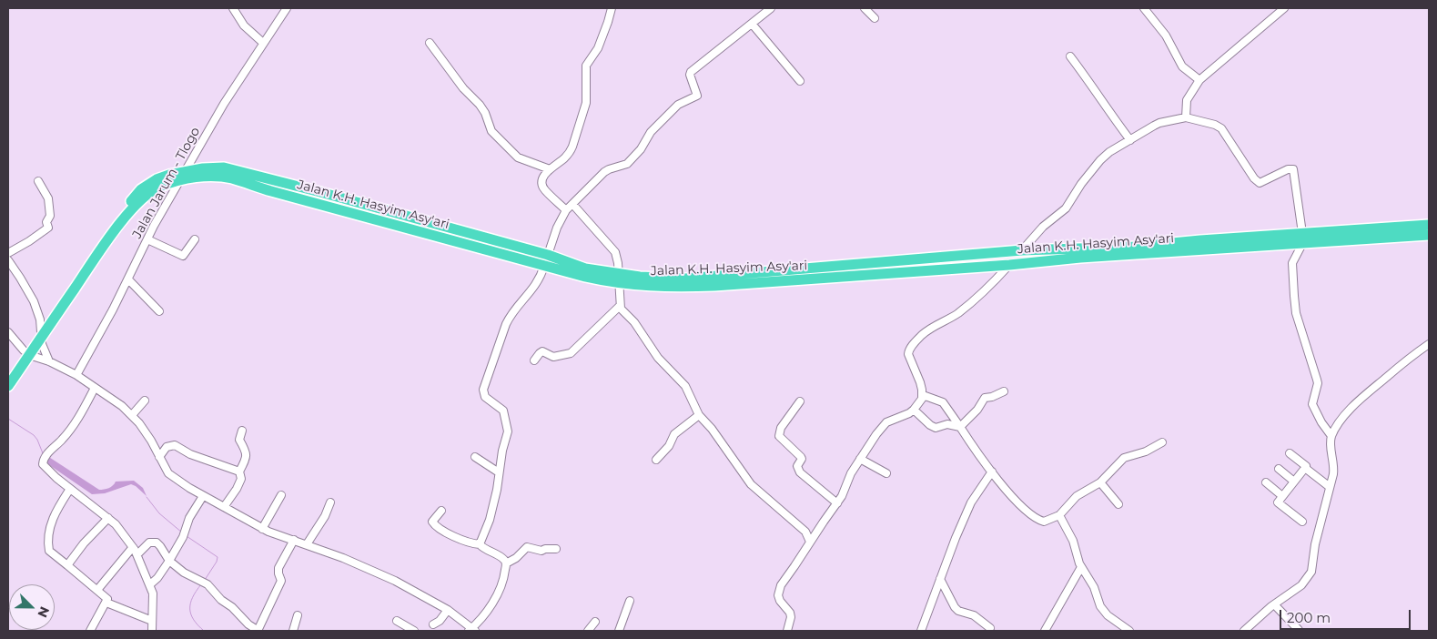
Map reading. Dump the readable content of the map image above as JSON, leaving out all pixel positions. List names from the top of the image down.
{
  "streets": {
    "highway": ["Jalan K.H. Hasyim Asy'ari"],
    "street": ["Jalan Jarum - Tlogo"]
  },
  "crossings": [
    ["Jalan Jarum - Tlogo", "Jalan K.H. Hasyim Asy'ari"]
  ],
  "scale_bar": "200 m",
  "north": "bottom right"
}
